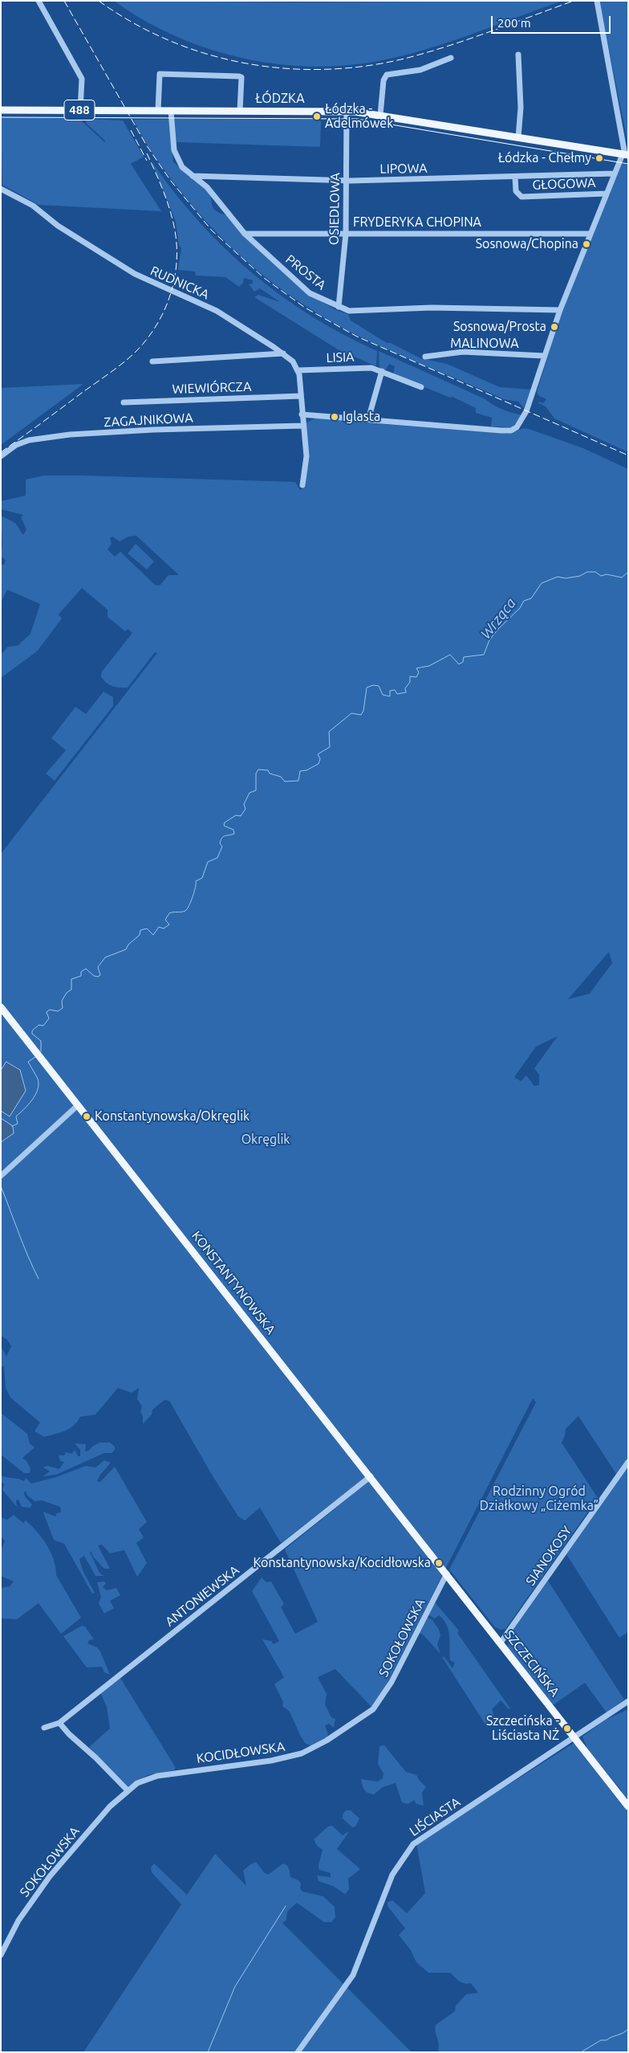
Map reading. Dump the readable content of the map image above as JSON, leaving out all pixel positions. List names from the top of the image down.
{
  "streets": {
    "main road": [
      "ŁÓDZKA",
      "488",
      "KONSTANTYNOWSKA",
      "SZCZECIŃSKA"
    ],
    "street": [
      "LIPOWA",
      "GŁOGOWA",
      "OSIEDLOWA",
      "FRYDERYKA CHOPINA",
      "PROSTA",
      "RUDNICKA",
      "MALINOWA",
      "LISIA",
      "WIEWIÓRCZA",
      "ZAGAJNIKOWA",
      "SIANOKOSY",
      "ANTONIEWSKA",
      "SOKOŁOWSKA",
      "KOCIDŁOWSKA",
      "LIŚCIASTA"
    ]
  },
  "crossings": [
    ["ŁÓDZKA", "OSIEDLOWA"],
    ["ŁÓDZKA", "PROSTA"],
    ["LIPOWA", "GŁOGOWA"],
    ["LIPOWA", "OSIEDLOWA"],
    ["LIPOWA", "PROSTA"],
    ["OSIEDLOWA", "FRYDERYKA CHOPINA"],
    ["OSIEDLOWA", "PROSTA"],
    ["FRYDERYKA CHOPINA", "PROSTA"],
    ["RUDNICKA", "LISIA"],
    ["KONSTANTYNOWSKA", "ANTONIEWSKA"],
    ["KONSTANTYNOWSKA", "SOKOŁOWSKA"],
    ["KONSTANTYNOWSKA", "SZCZECIŃSKA"],
    ["SIANOKOSY", "SZCZECIŃSKA"],
    ["SOKOŁOWSKA", "SZCZECIŃSKA"],
    ["SOKOŁOWSKA", "KOCIDŁOWSKA"],
    ["SZCZECIŃSKA", "LIŚCIASTA"]
  ],
  "water": ["Wrząca"],
  "parks": ["Okręglik", "Rodzinny Ogród Działkowy „Ciżemka”"],
  "places": [
    "Łódzka - Adelmówek",
    "Łódzka - Chełmy",
    "Sosnowa/Chopina",
    "Sosnowa/Prosta",
    "Iglasta",
    "Konstantynowska/Okręglik",
    "Konstantynowska/Kocidłowska",
    "Szczecińska - Liściasta NŻ"
  ],
  "scale_bar": "200 m"
}
